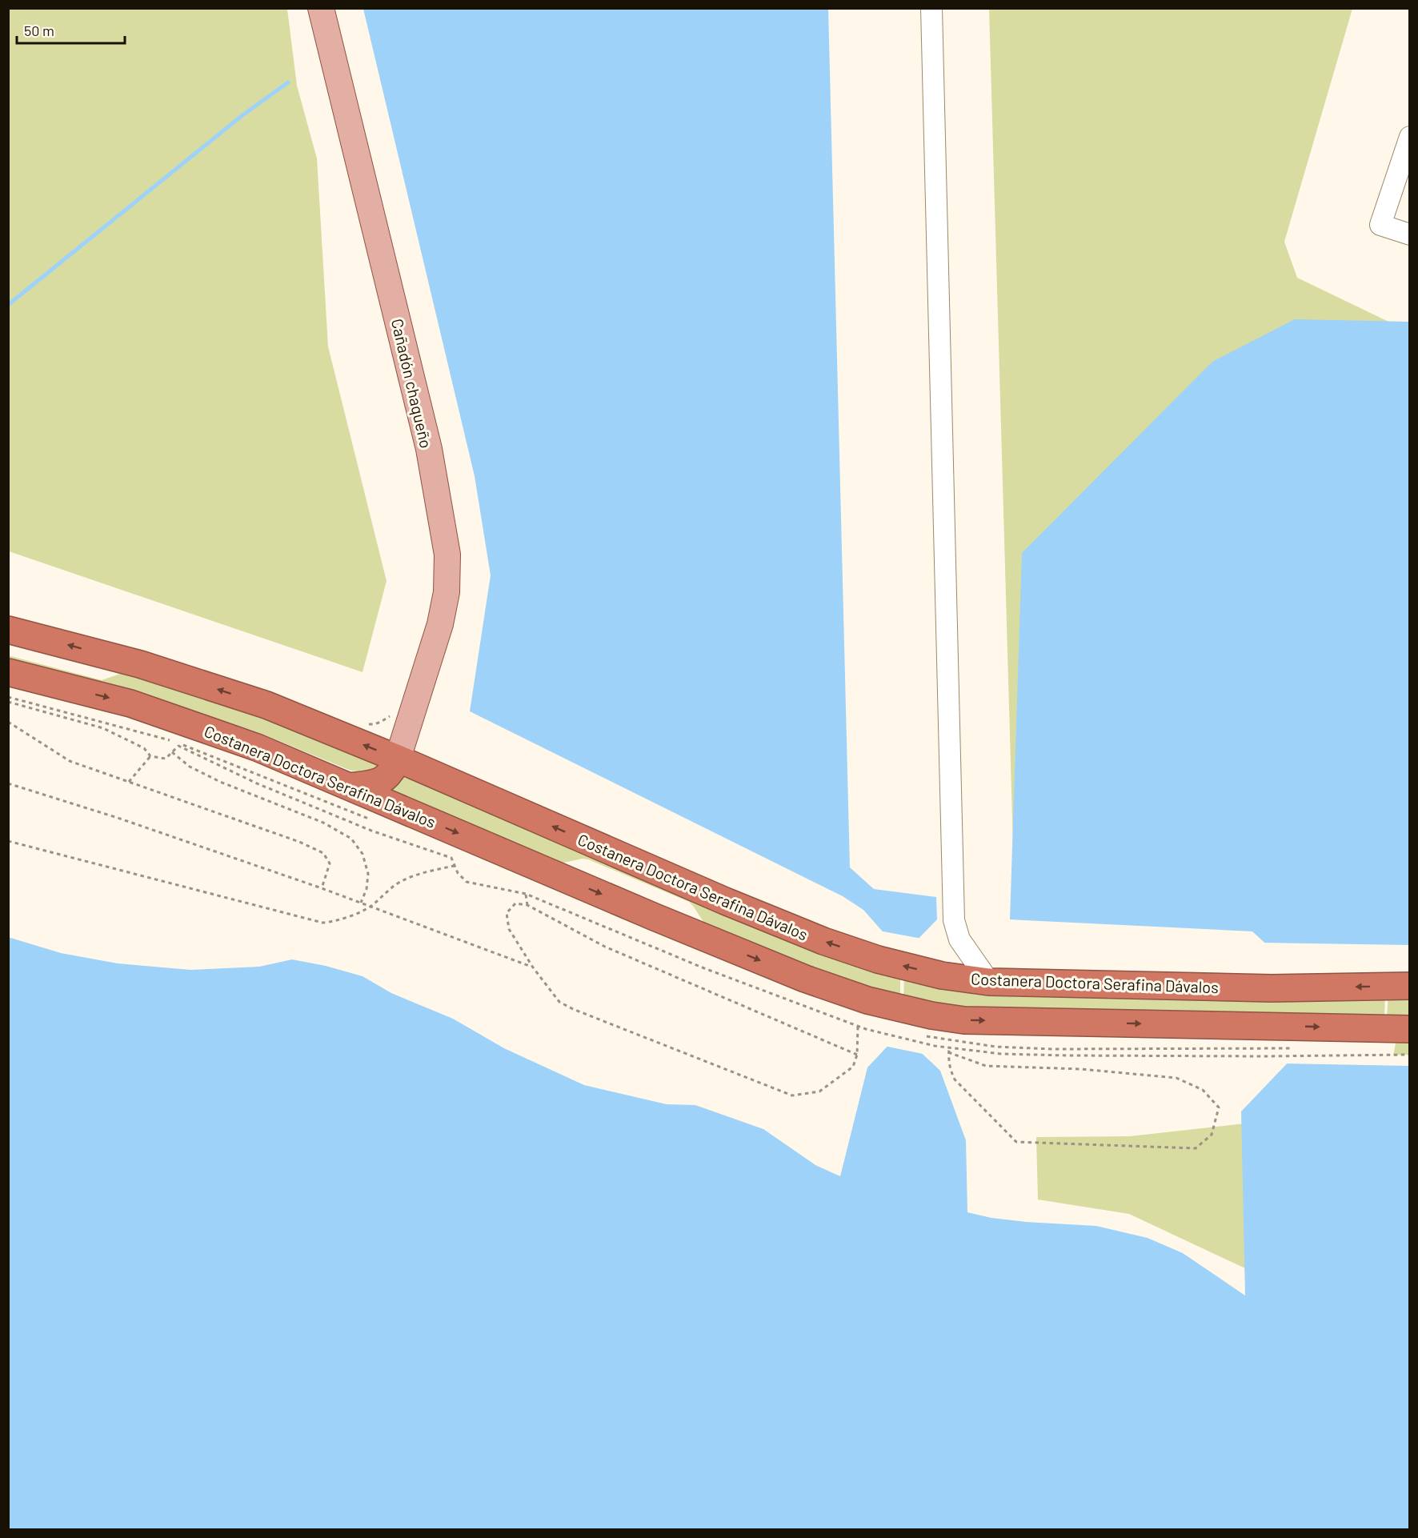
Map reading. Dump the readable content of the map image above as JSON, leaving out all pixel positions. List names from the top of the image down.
{
  "streets": {
    "highway": ["Costanera Doctora Serafina Dávalos"],
    "main road": ["Cañadón chaqueño"]
  },
  "crossings": [
    ["Cañadón chaqueño", "Costanera Doctora Serafina Dávalos"]
  ],
  "scale_bar": "50 m"
}
